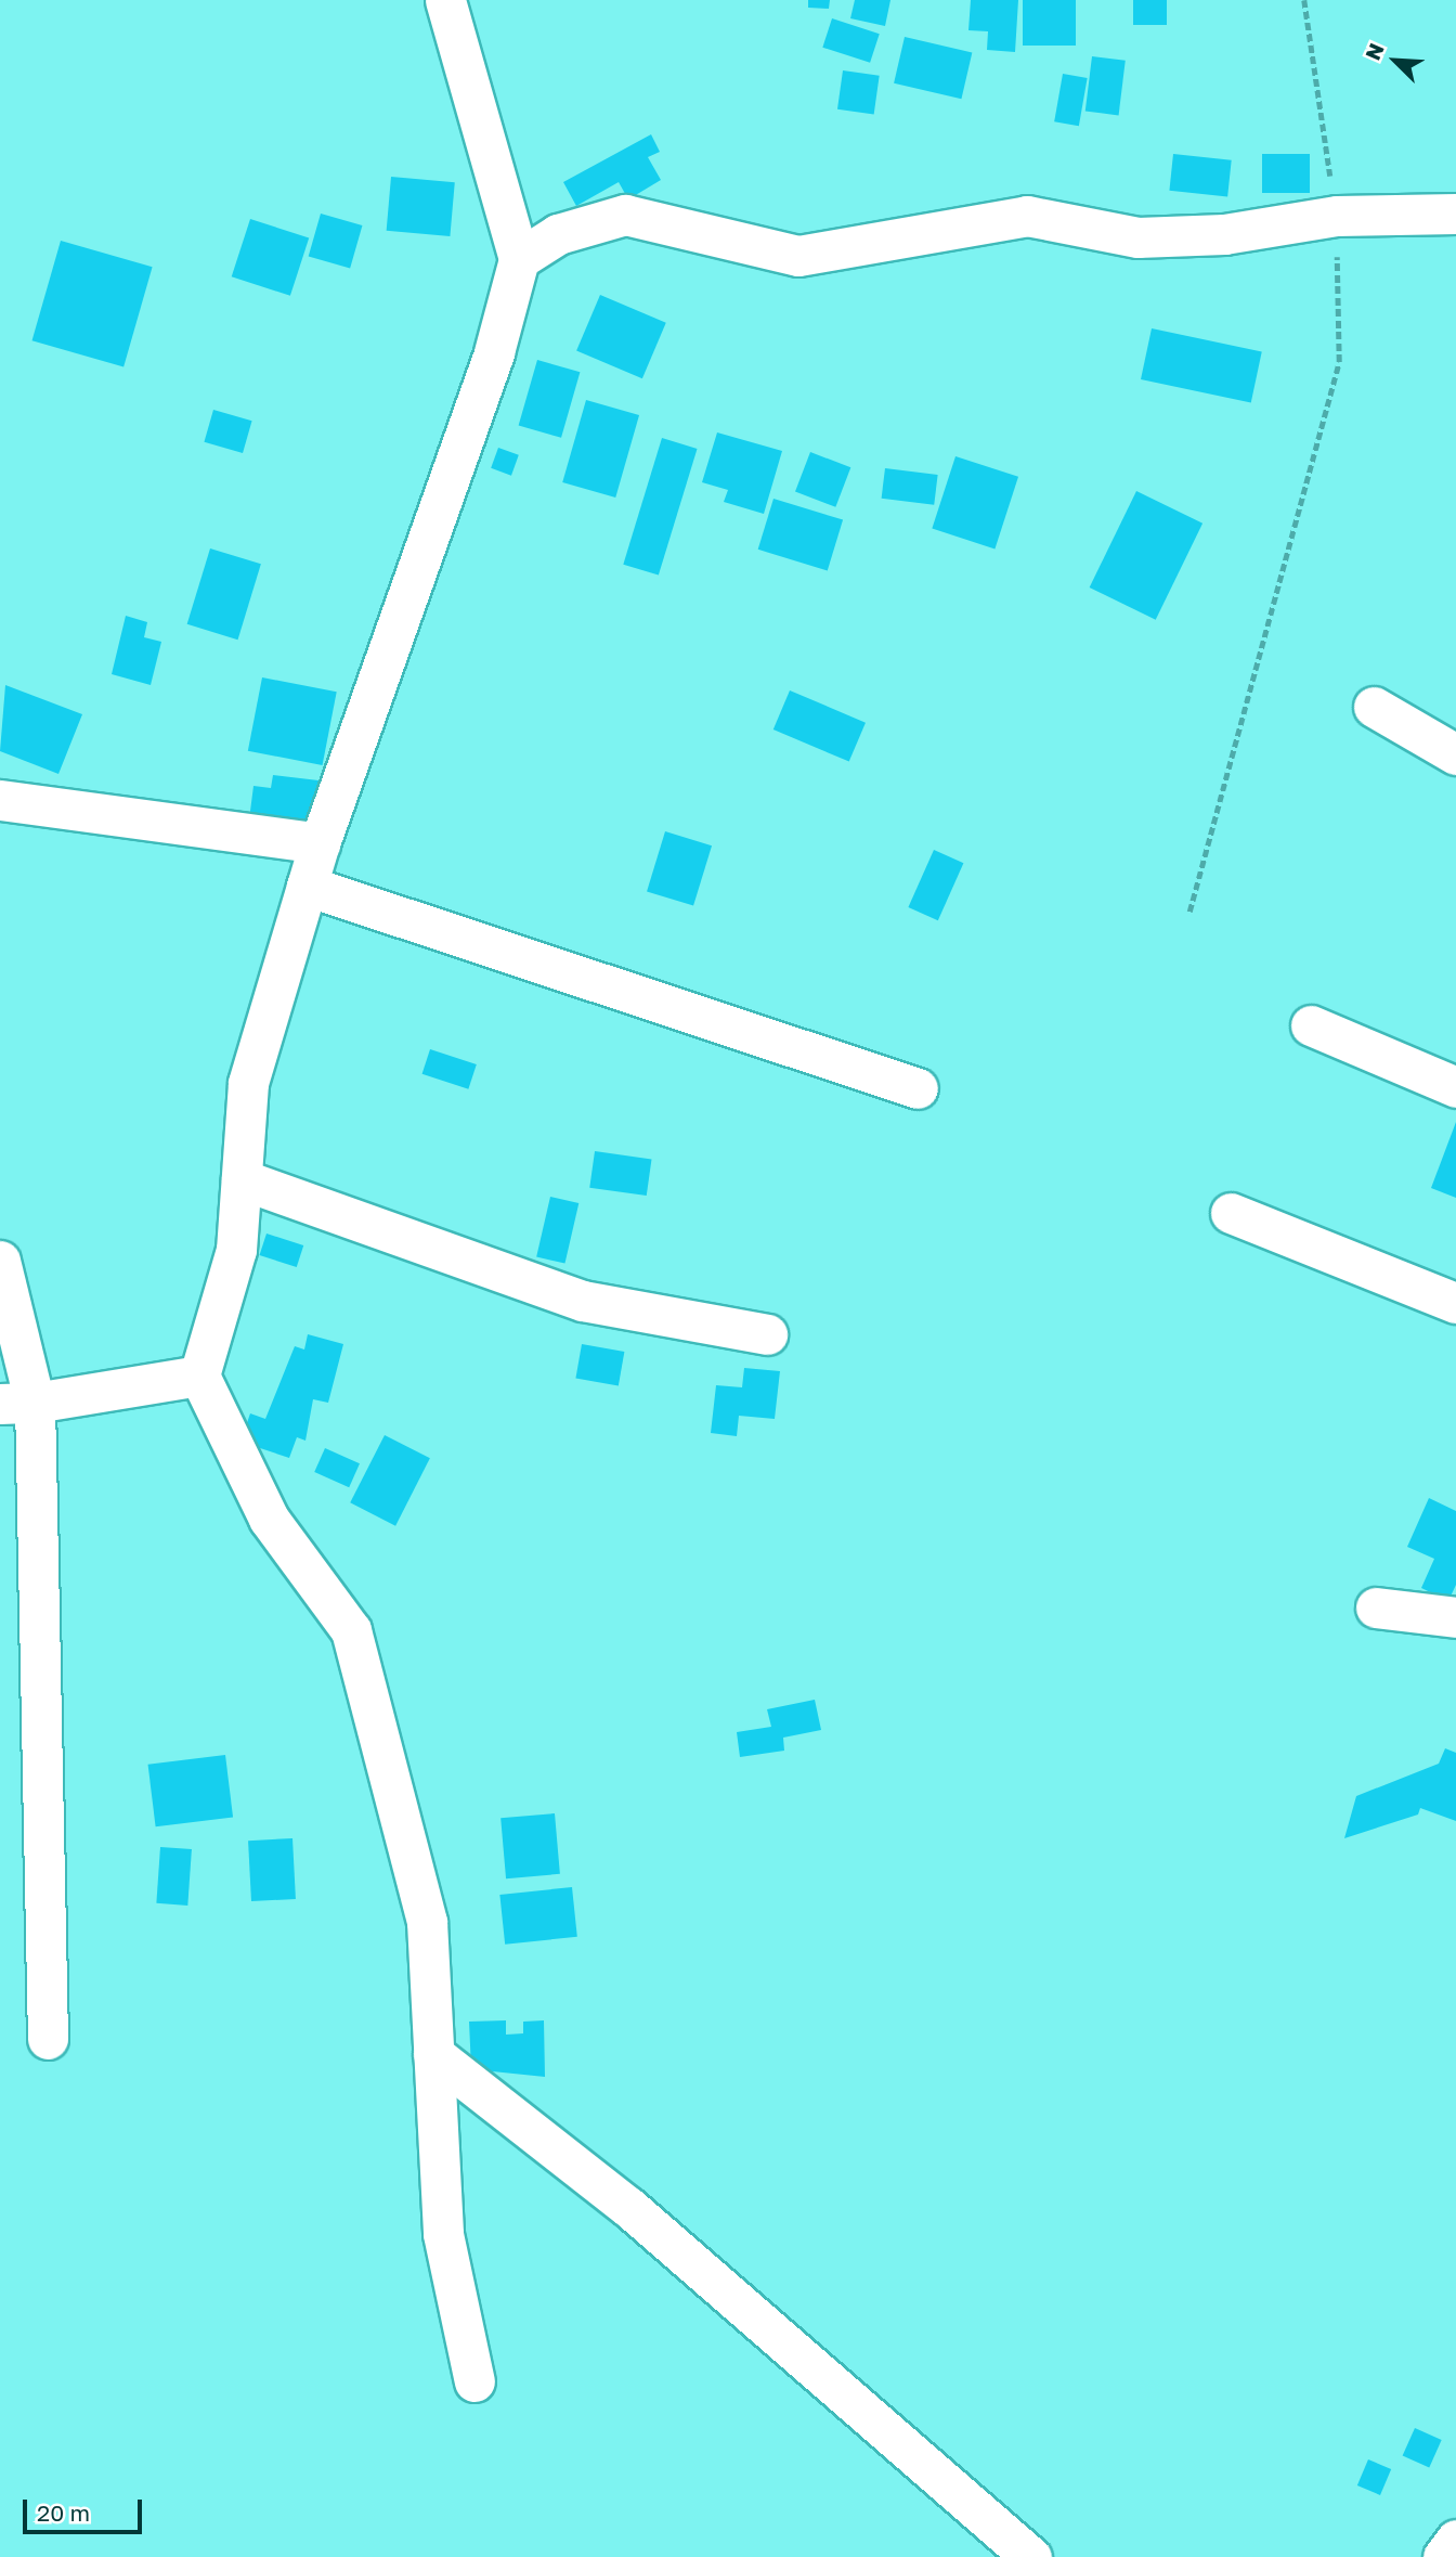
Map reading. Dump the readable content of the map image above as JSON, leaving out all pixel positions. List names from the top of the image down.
{
  "scale_bar": "20 m",
  "north": "top left"
}
